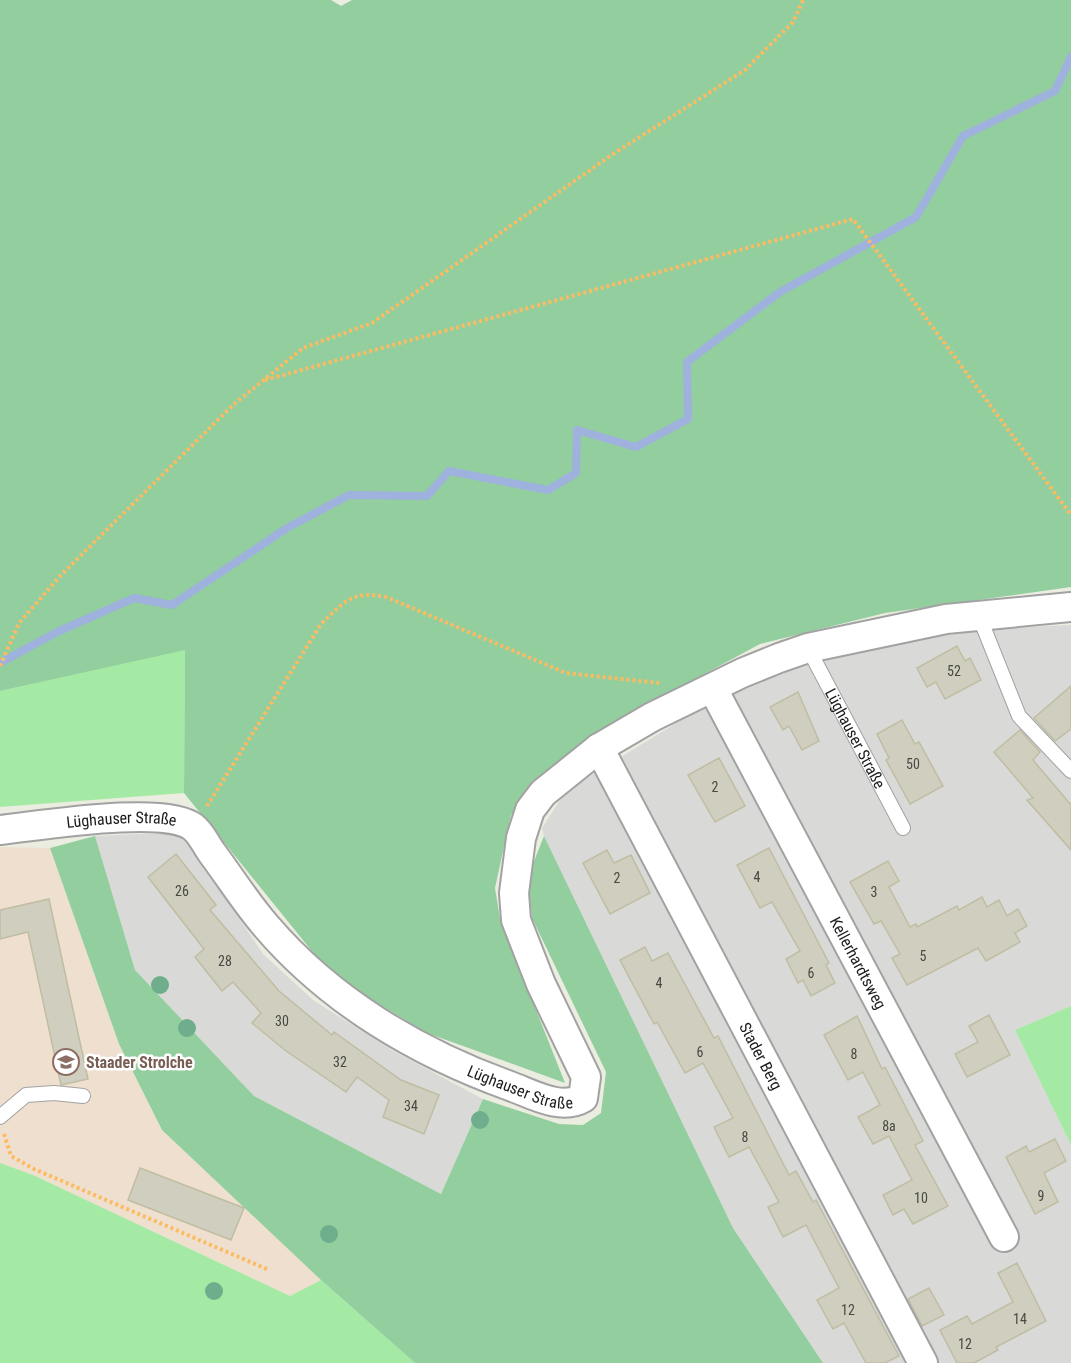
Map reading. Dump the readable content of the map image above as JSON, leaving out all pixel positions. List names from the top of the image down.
{
  "streets": {
    "street": ["Lüghauser Straße", "Kellerhardtsweg", "Stader Berg"]
  },
  "crossings": [
    ["Lüghauser Straße", "Kellerhardtsweg"],
    ["Lüghauser Straße", "Stader Berg"]
  ],
  "places": {
    "school or university": ["Staader Strolche"]
  },
  "house_numbers": [
    "52",
    "50",
    "2",
    "4",
    "2",
    "26",
    "3",
    "5",
    "28",
    "6",
    "4",
    "30",
    "6",
    "8",
    "32",
    "34",
    "8a",
    "8",
    "9",
    "10",
    "12",
    "14",
    "12"
  ]
}
